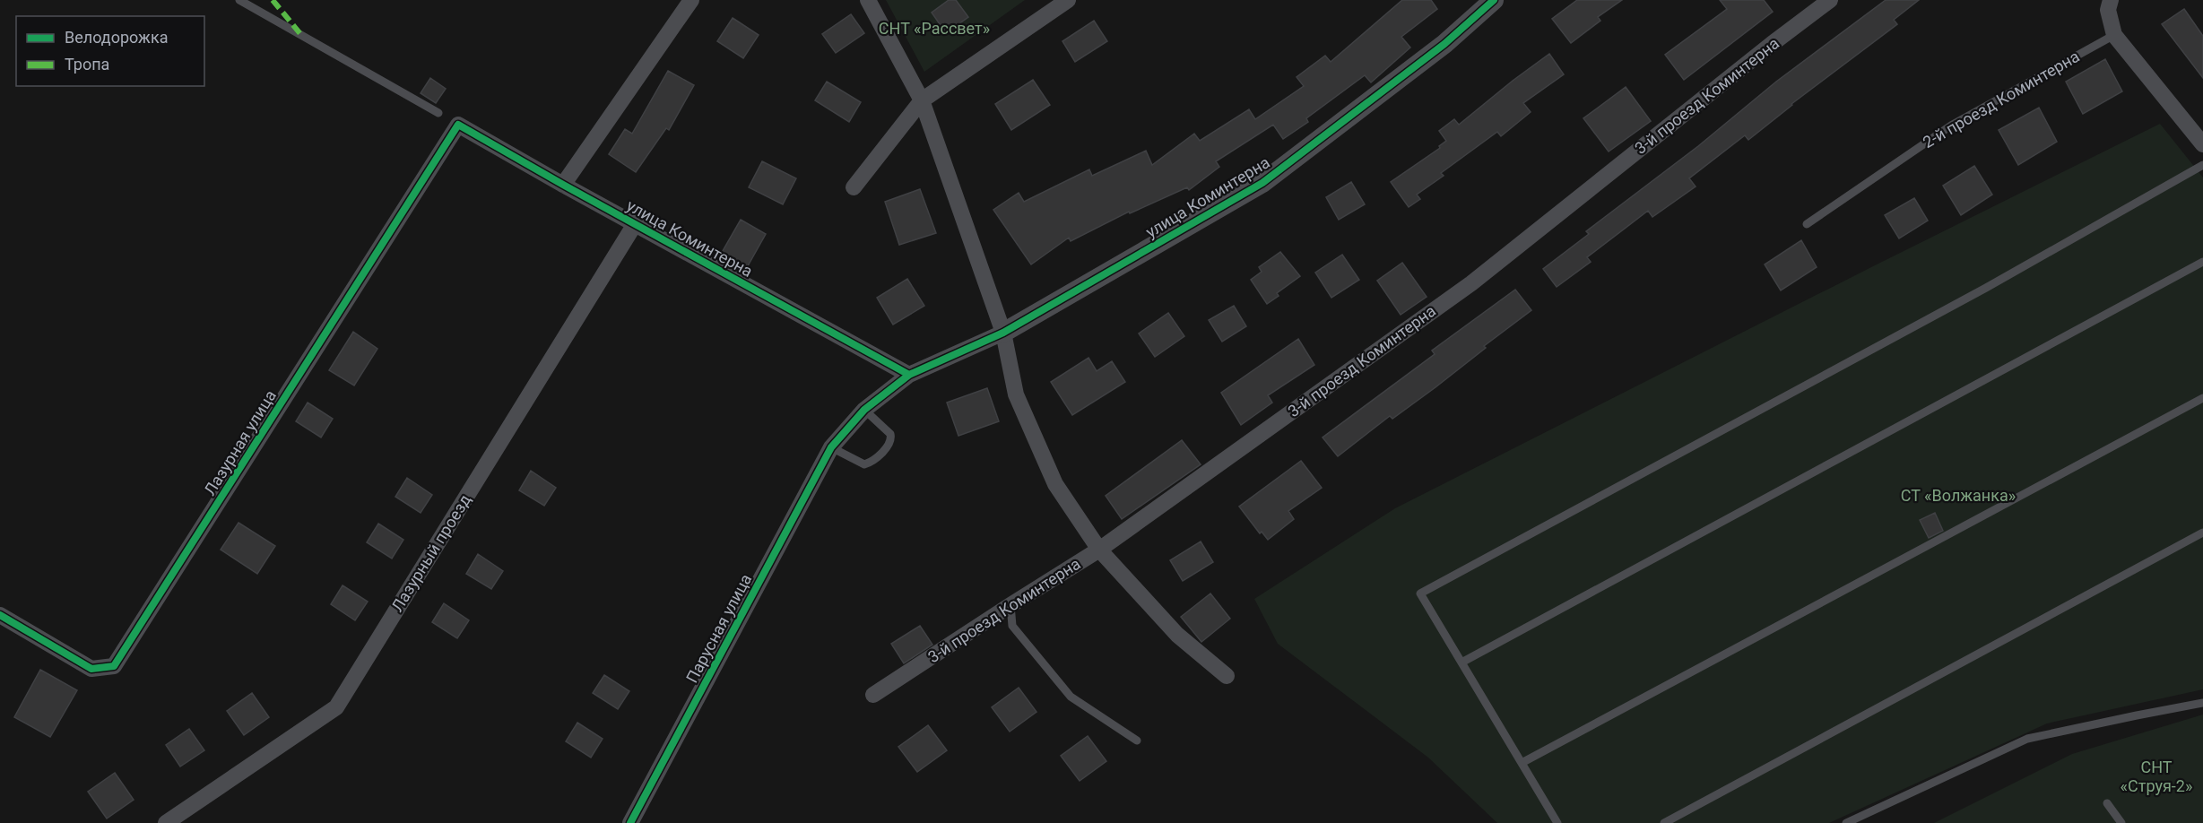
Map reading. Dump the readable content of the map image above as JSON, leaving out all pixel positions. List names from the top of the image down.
{
  "streets": {
    "street": [
      "3-й проезд Коминтерна",
      "улица Коминтерна",
      "Лазурная улица",
      "Лазурный проезд",
      "Парусная улица"
    ],
    "lane": ["2-й проезд Коминтерна"]
  },
  "crossings": [
    ["улица Коминтерна", "Лазурная улица"],
    ["улица Коминтерна", "Лазурный проезд"],
    ["улица Коминтерна", "Парусная улица"]
  ],
  "parks": ["СНТ «Рассвет»", "СТ «Волжанка»", "СНТ «Струя-2»"],
  "legend": ["Велодорожка", "Тропа"]
}
